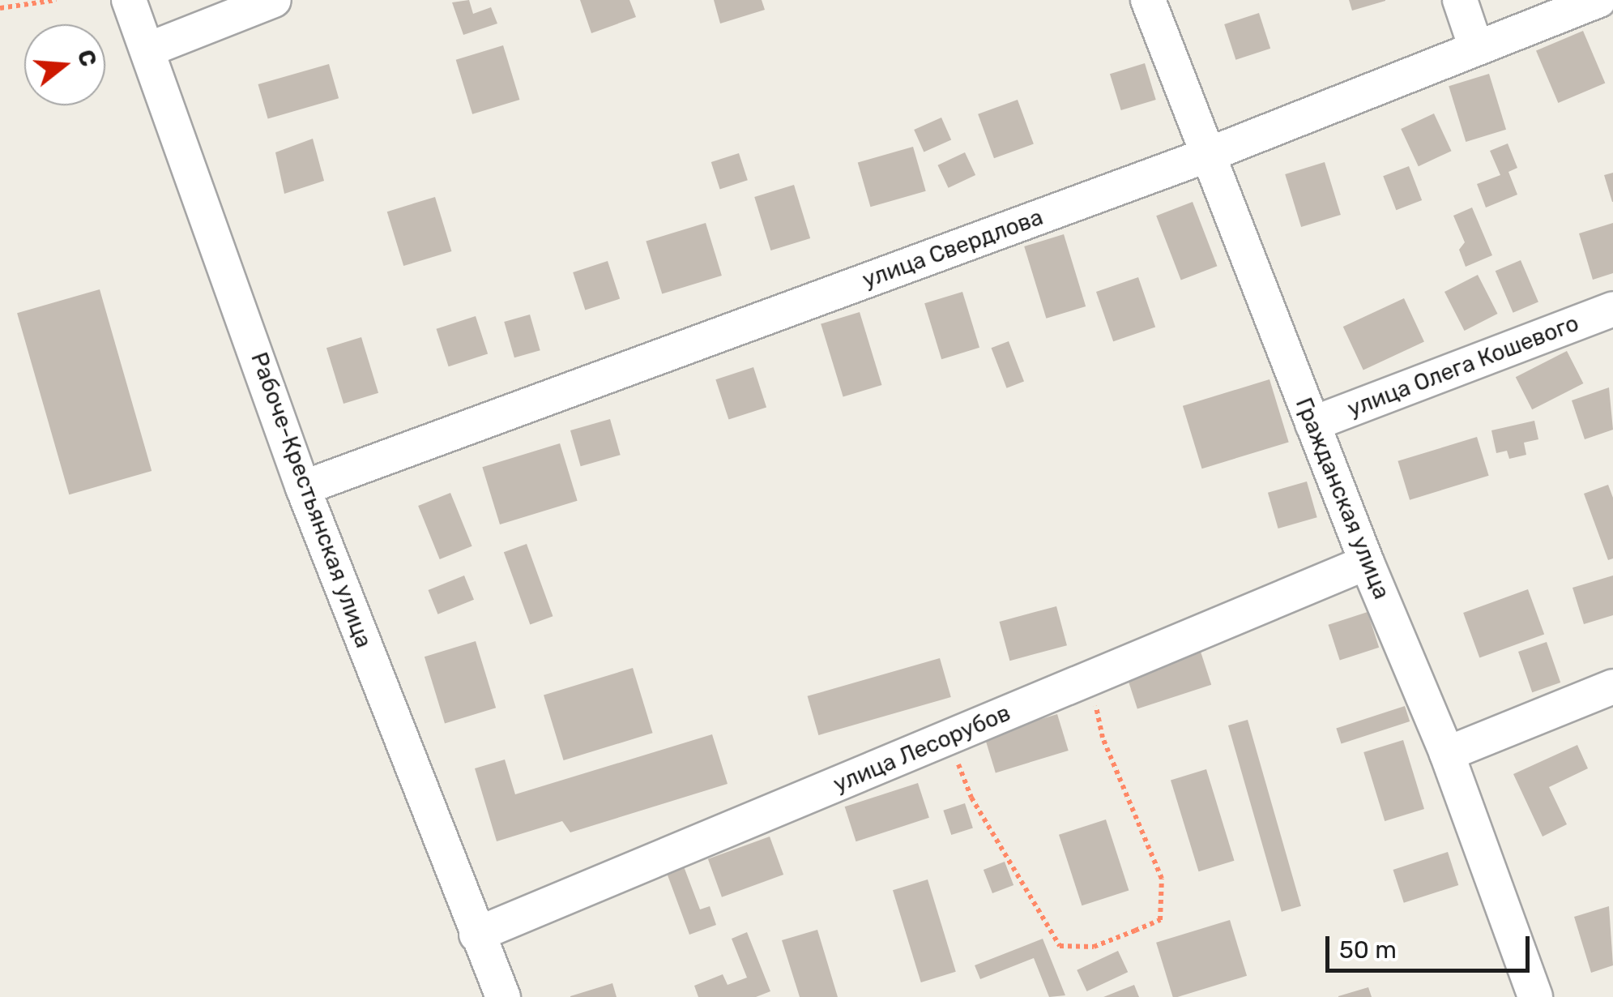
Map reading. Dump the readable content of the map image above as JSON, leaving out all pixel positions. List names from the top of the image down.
{
  "streets": {
    "street": [
      "улица Свердлова",
      "улица Олега Кошевого",
      "Гражданская улица",
      "Рабоче-Крестьянская улица",
      "улица Лесорубов"
    ]
  },
  "crossings": [
    ["улица Свердлова", "Гражданская улица"],
    ["улица Свердлова", "Рабоче-Крестьянская улица"],
    ["улица Олега Кошевого", "Гражданская улица"],
    ["Гражданская улица", "улица Лесорубов"],
    ["Рабоче-Крестьянская улица", "улица Лесорубов"]
  ],
  "scale_bar": "50 m",
  "north": "right"
}
